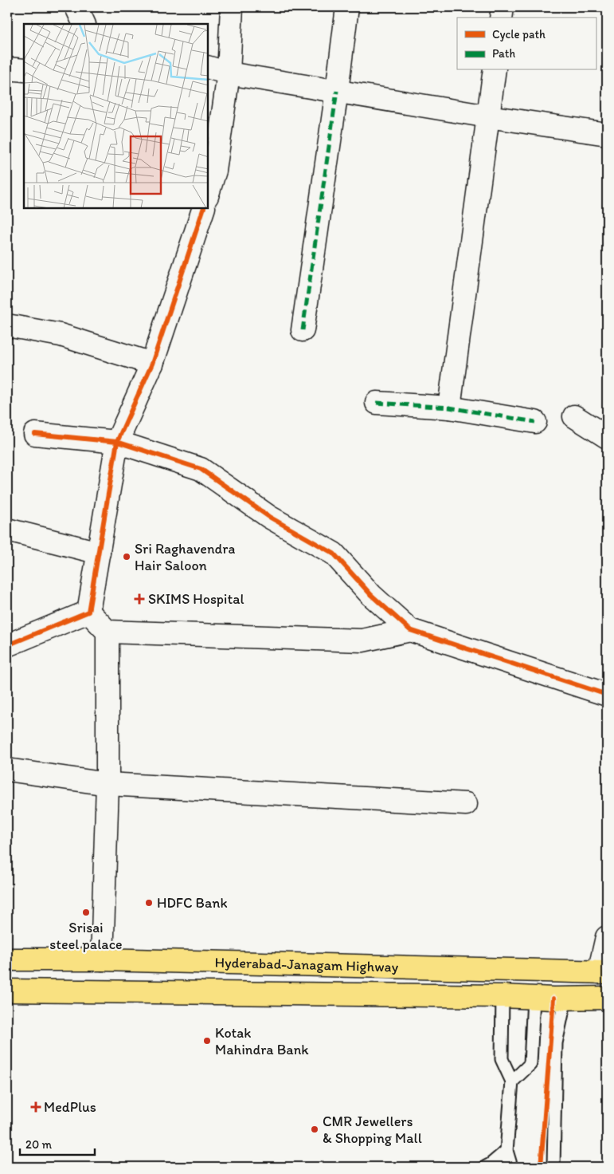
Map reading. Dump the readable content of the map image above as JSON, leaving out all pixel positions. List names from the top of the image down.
{
  "streets": {
    "highway": ["Hyderabad-Janagam Highway"]
  },
  "places": {
    "other": [
      "Sri Raghavendra Hair Saloon",
      "HDFC Bank",
      "Srisai steel palace",
      "Kotak Mahindra Bank",
      "CMR Jewellers & Shopping Mall"
    ],
    "health": ["SKIMS Hospital", "MedPlus"]
  },
  "legend": ["Cycle path", "Path"],
  "scale_bar": "20 m"
}
